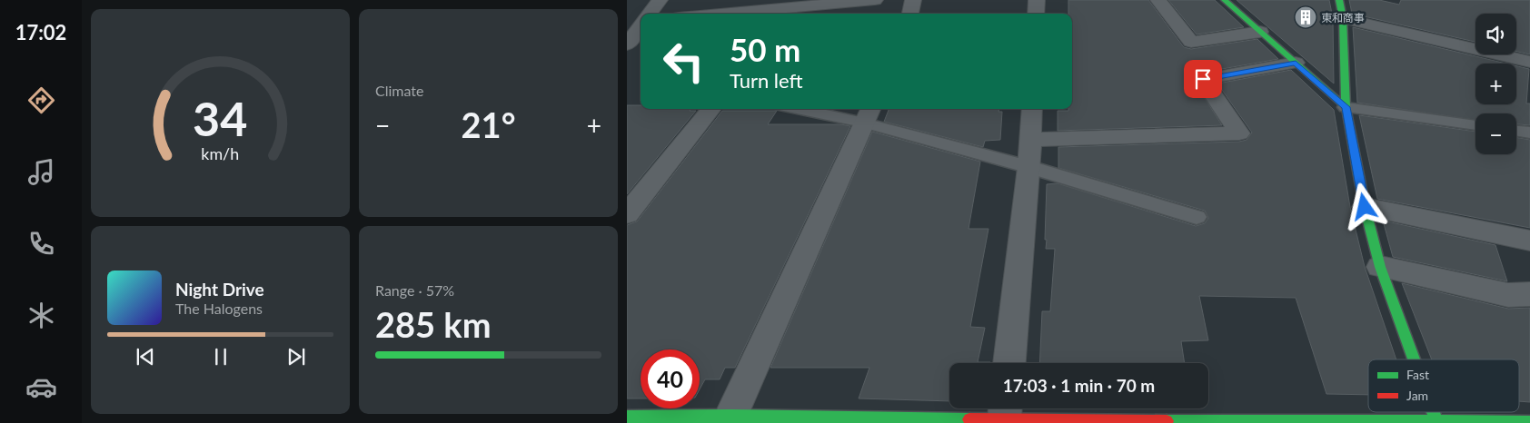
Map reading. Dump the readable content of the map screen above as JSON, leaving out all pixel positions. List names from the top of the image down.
{
  "places": {
    "building": ["東和商事"]
  },
  "legend": ["Fast", "Jam"],
  "page": {
    "tabs": "17:02",
    "tile": [
      "Climate",
      ["Range · 57%", "285 km"]
    ],
    "map_buttons": ["+", "−"],
    "turn": ["50 m", "Turn left"],
    "heat": ["−", "21°", "+"],
    "song": ["Night Drive", "The Halogens"],
    "limit": "40",
    "trip": "17:03 · 1 min · 70 m",
    "gauge": ["34", "km/h"]
  }
}
